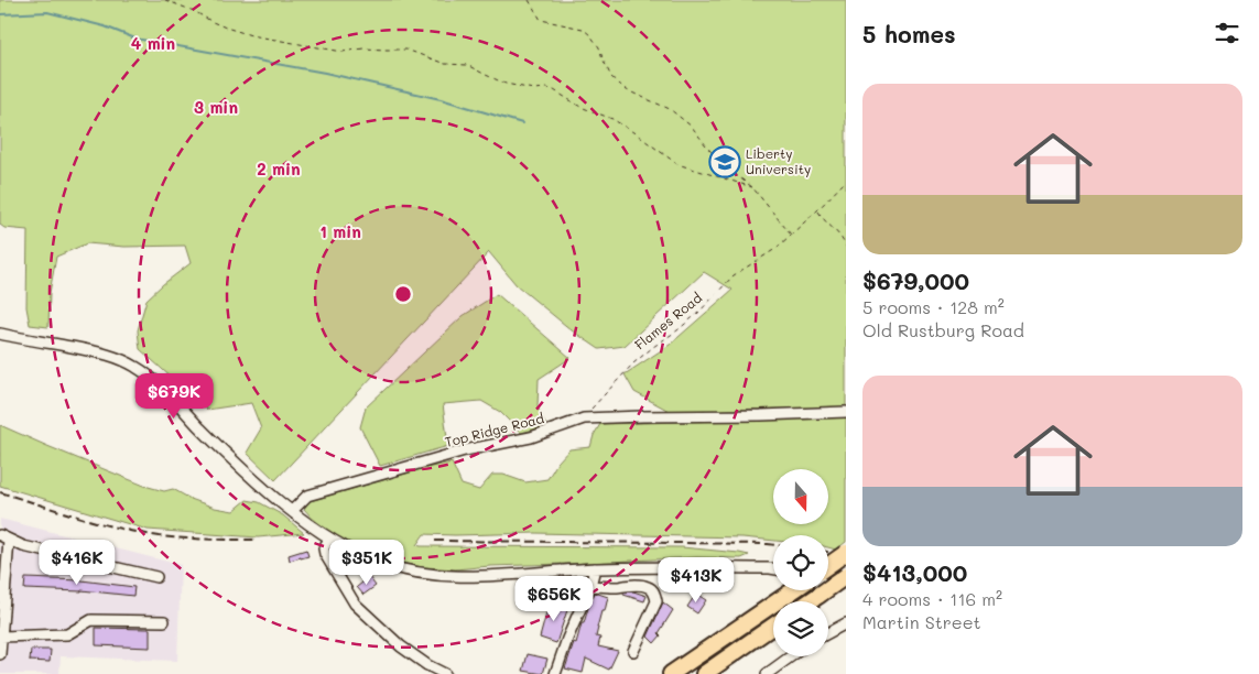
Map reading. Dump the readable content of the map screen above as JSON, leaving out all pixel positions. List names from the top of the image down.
{
  "streets": {
    "street": ["Top Ridge Road"],
    "path": ["Flames Road"]
  },
  "crossings": [
    ["Flames Road", "Top Ridge Road"]
  ],
  "places": {
    "school or university": ["Liberty University"]
  },
  "north": "bottom",
  "page": {
    "heading": "5 homes",
    "list": [
      {
        "name": "$679,000",
        "note": "5 rooms · 128 m² · Old Rustburg Road"
      },
      {
        "name": "$413,000",
        "note": "4 rooms · 116 m² · Martin Street"
      }
    ],
    "price": [
      "$679K",
      "$416K",
      "$351K",
      "$413K",
      "$656K"
    ]
  },
  "rings": [
    "4 min",
    "3 min",
    "2 min",
    "1 min"
  ]
}
